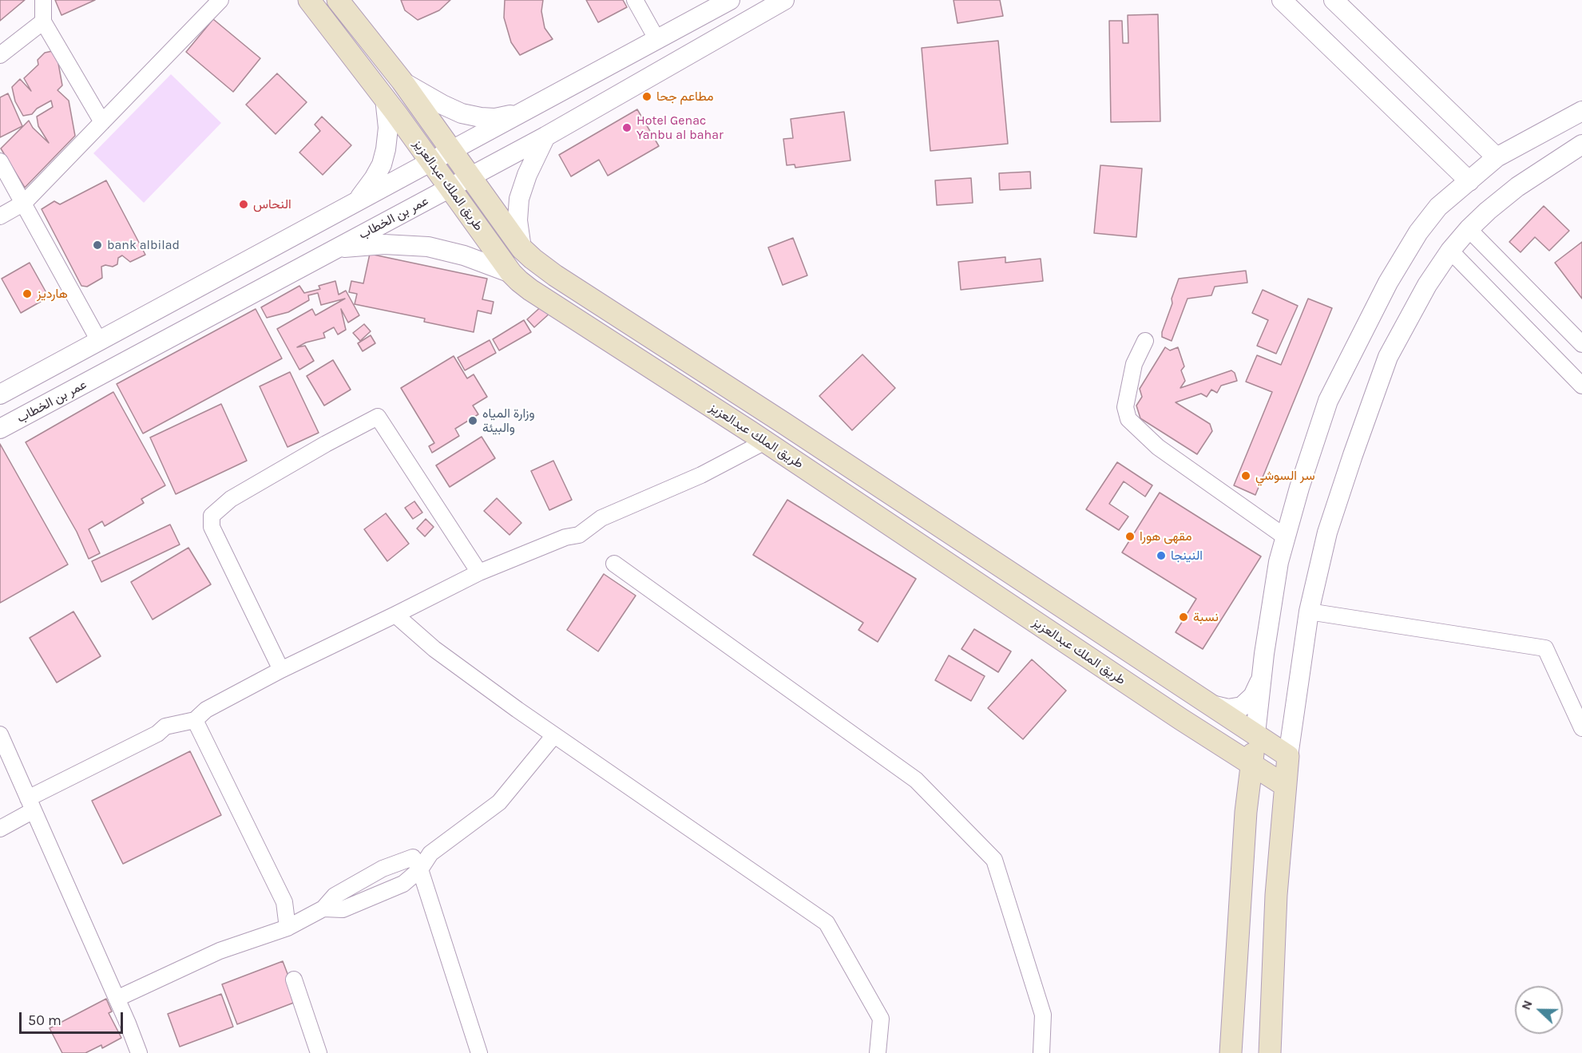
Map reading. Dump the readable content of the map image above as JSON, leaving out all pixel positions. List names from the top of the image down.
{
  "streets": {
    "main road": ["طريق الملك عبدالعزيز"],
    "street": ["عمر بن الخطاب"]
  },
  "crossings": [
    ["طريق الملك عبدالعزيز", "عمر بن الخطاب"]
  ],
  "places": [
    "مطاعم جحا",
    "Hotel Genac Yanbu al bahar",
    "النحاس",
    "bank albilad",
    "هارديز",
    "وزارة المياه والبيئة",
    "سر السوشي",
    "مقهى هورا",
    "النينجا",
    "نسبة"
  ],
  "scale_bar": "50 m",
  "north": "left"
}
